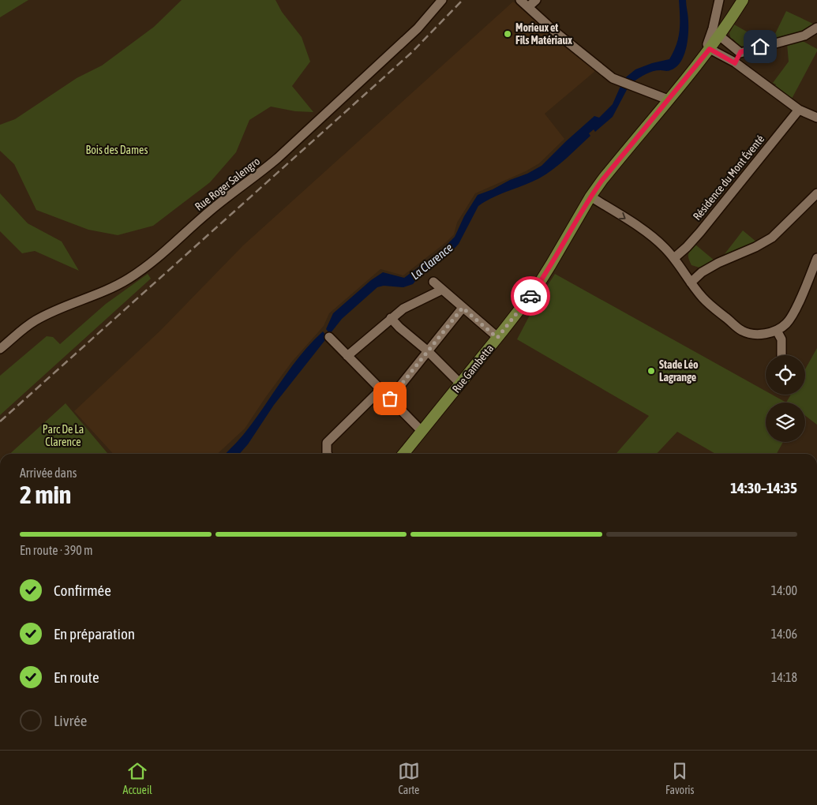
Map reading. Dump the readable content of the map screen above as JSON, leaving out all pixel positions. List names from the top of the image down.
{
  "streets": {
    "main road": ["Rue Gambetta"],
    "street": ["Résidence du Mont Éventé", "Rue Roger Salengro"]
  },
  "water": ["La Clarence"],
  "parks": ["Bois des Dames", "Parc De La Clarence"],
  "places": ["Morieux et Fils Matériaux", "Stade Léo Lagrange"],
  "page": {
    "heading": ["2 min", "Arrivée dans", "14:30–14:35"],
    "bar": "En route · 390 m",
    "list": [
      ["Confirmée", "14:00"],
      ["En préparation", "14:06"],
      ["En route", "14:18"],
      "Livrée"
    ],
    "tabs": ["Accueil", "Carte", "Favoris"]
  }
}
